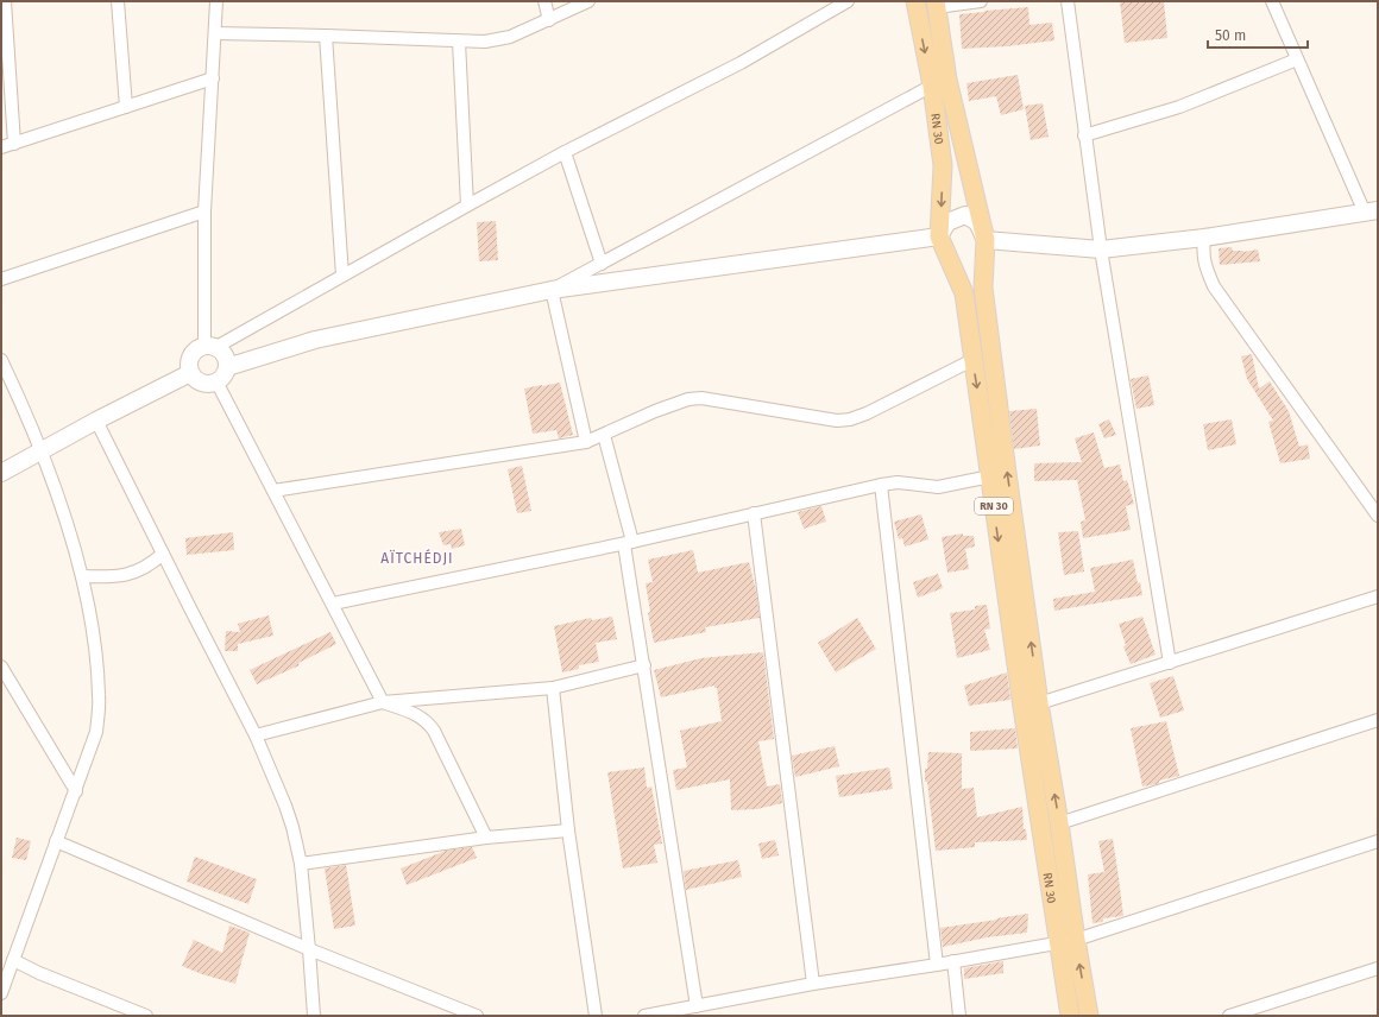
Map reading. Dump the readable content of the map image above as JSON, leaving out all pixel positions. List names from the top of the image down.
{
  "streets": {
    "main road": ["RN 30"]
  },
  "districts": ["AÏTCHÉDJI"],
  "scale_bar": "50 m"
}
